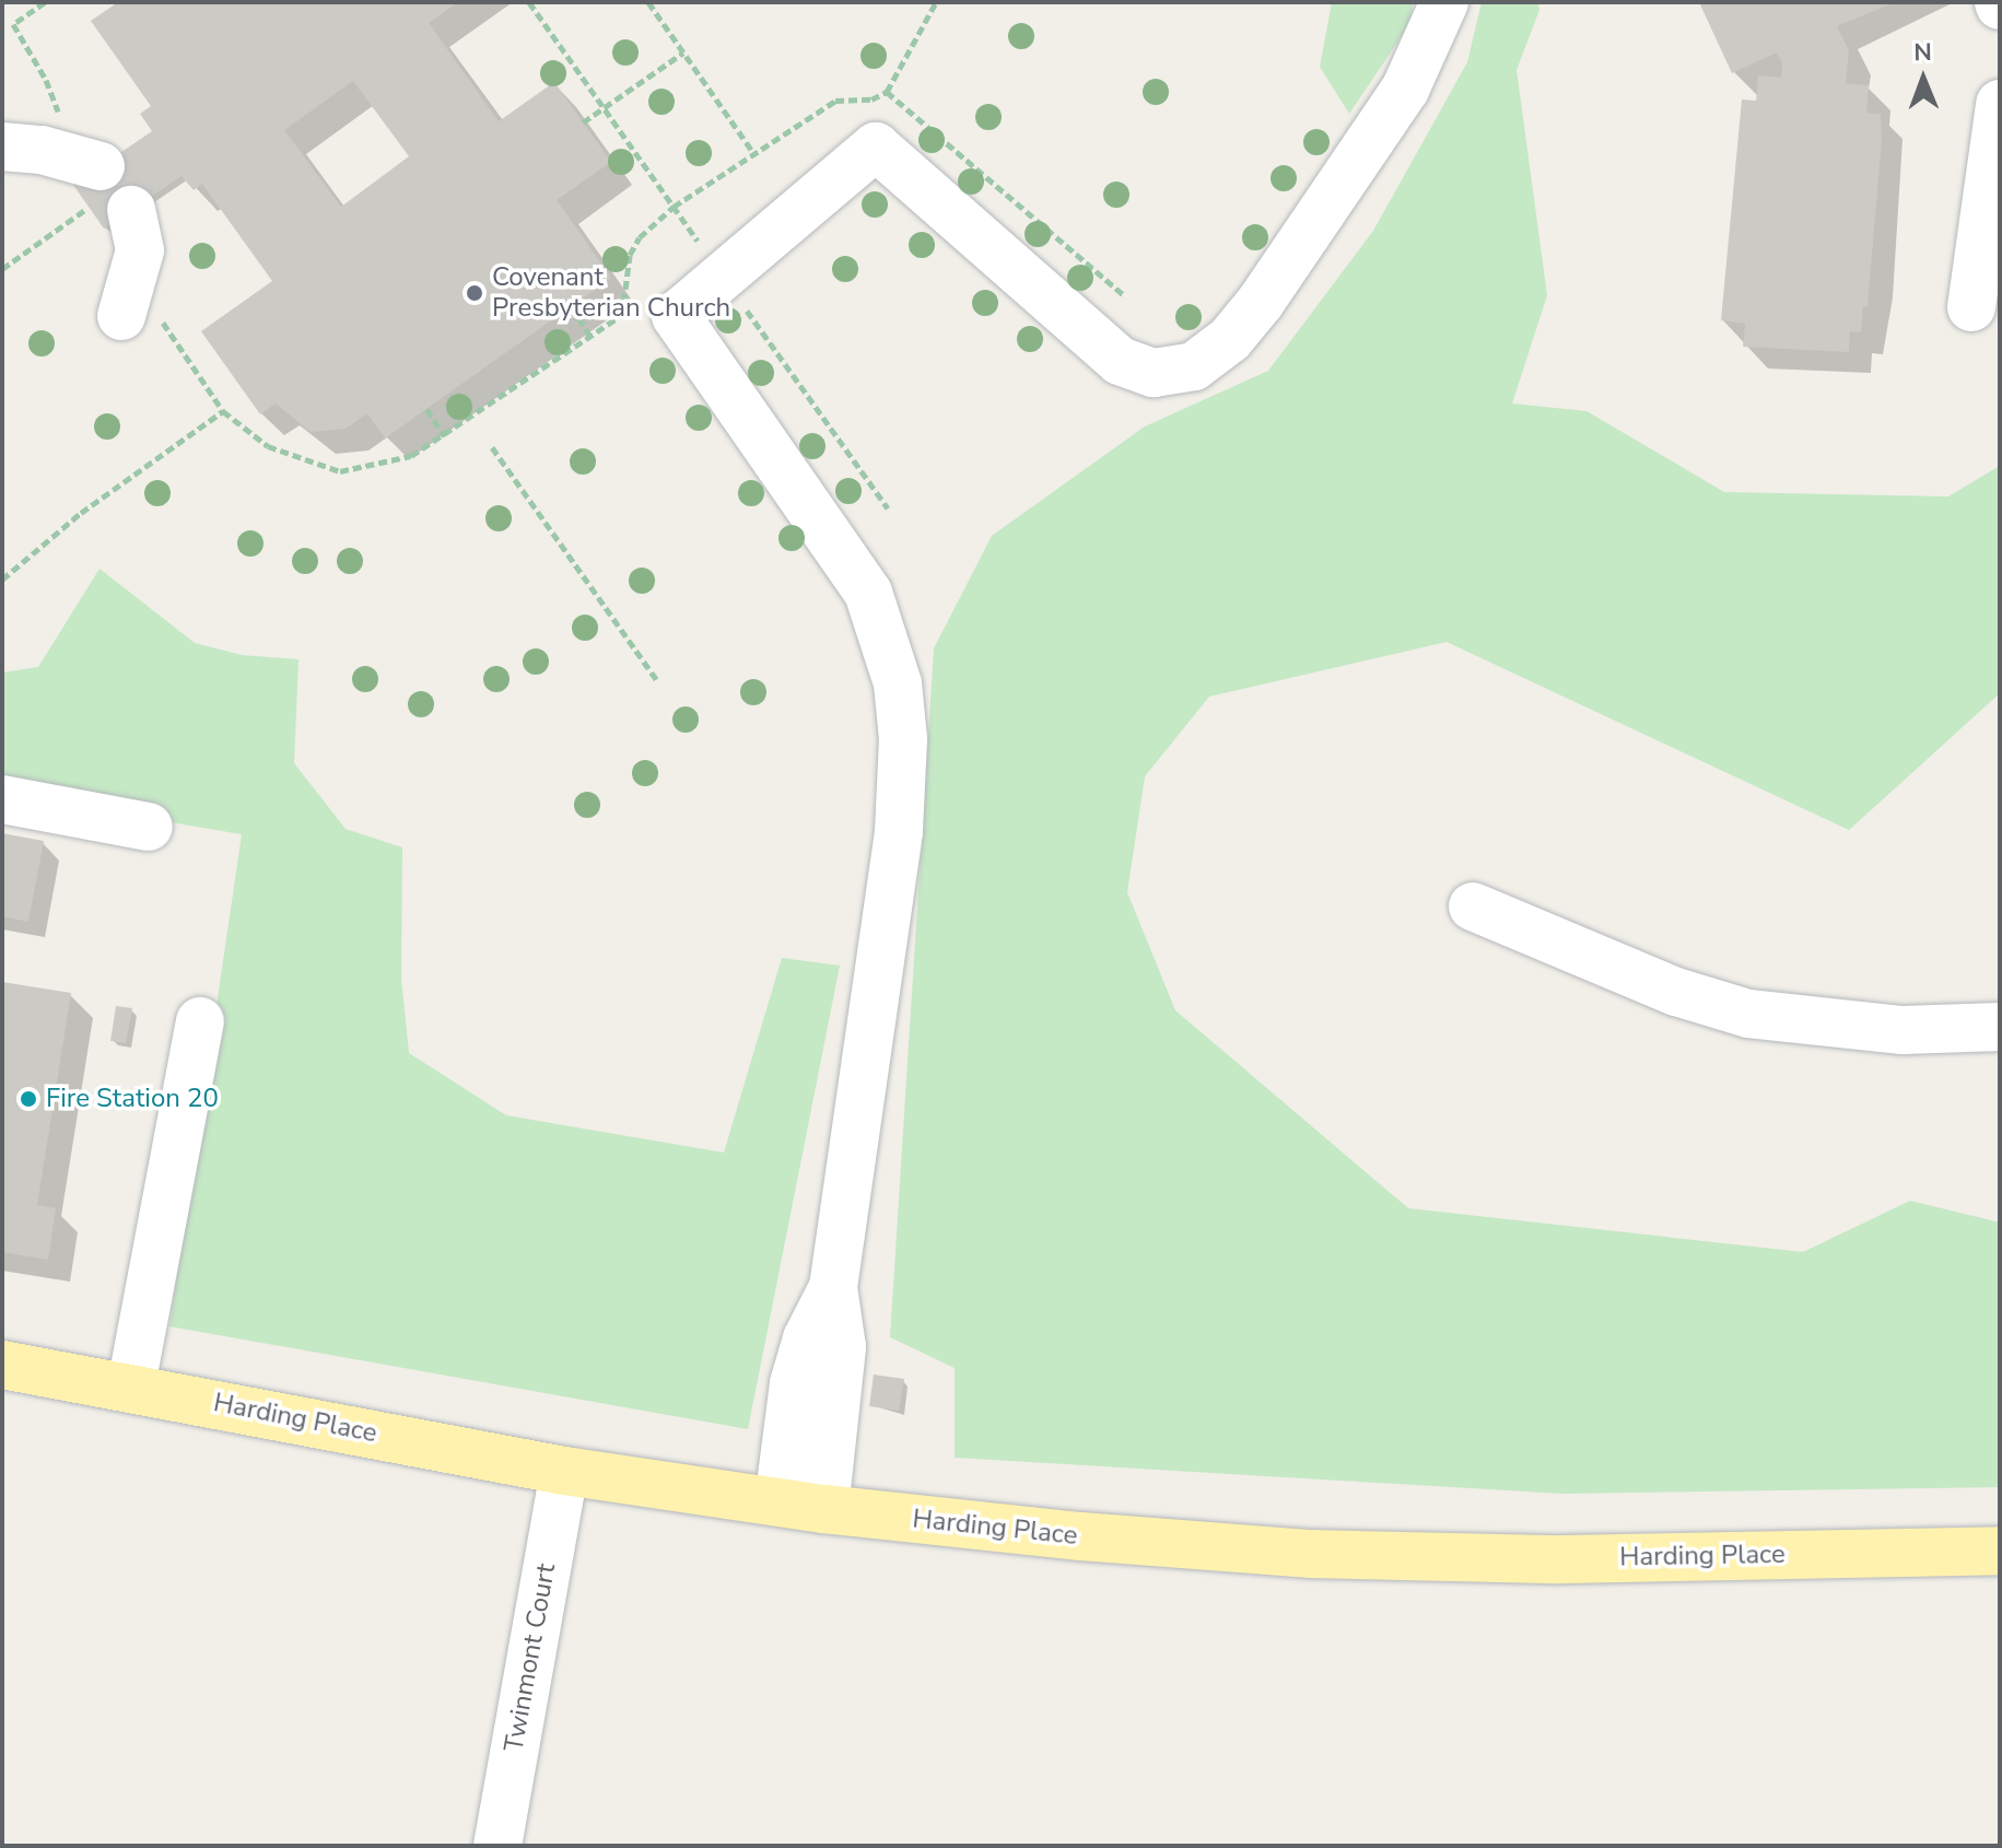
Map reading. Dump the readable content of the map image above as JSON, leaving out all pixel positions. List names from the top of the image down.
{
  "streets": {
    "main road": ["Harding Place"],
    "street": ["Twinmont Court"]
  },
  "crossings": [
    ["Harding Place", "Twinmont Court"]
  ],
  "places": ["Covenant Presbyterian Church", "Fire Station 20"],
  "north": "top"
}
